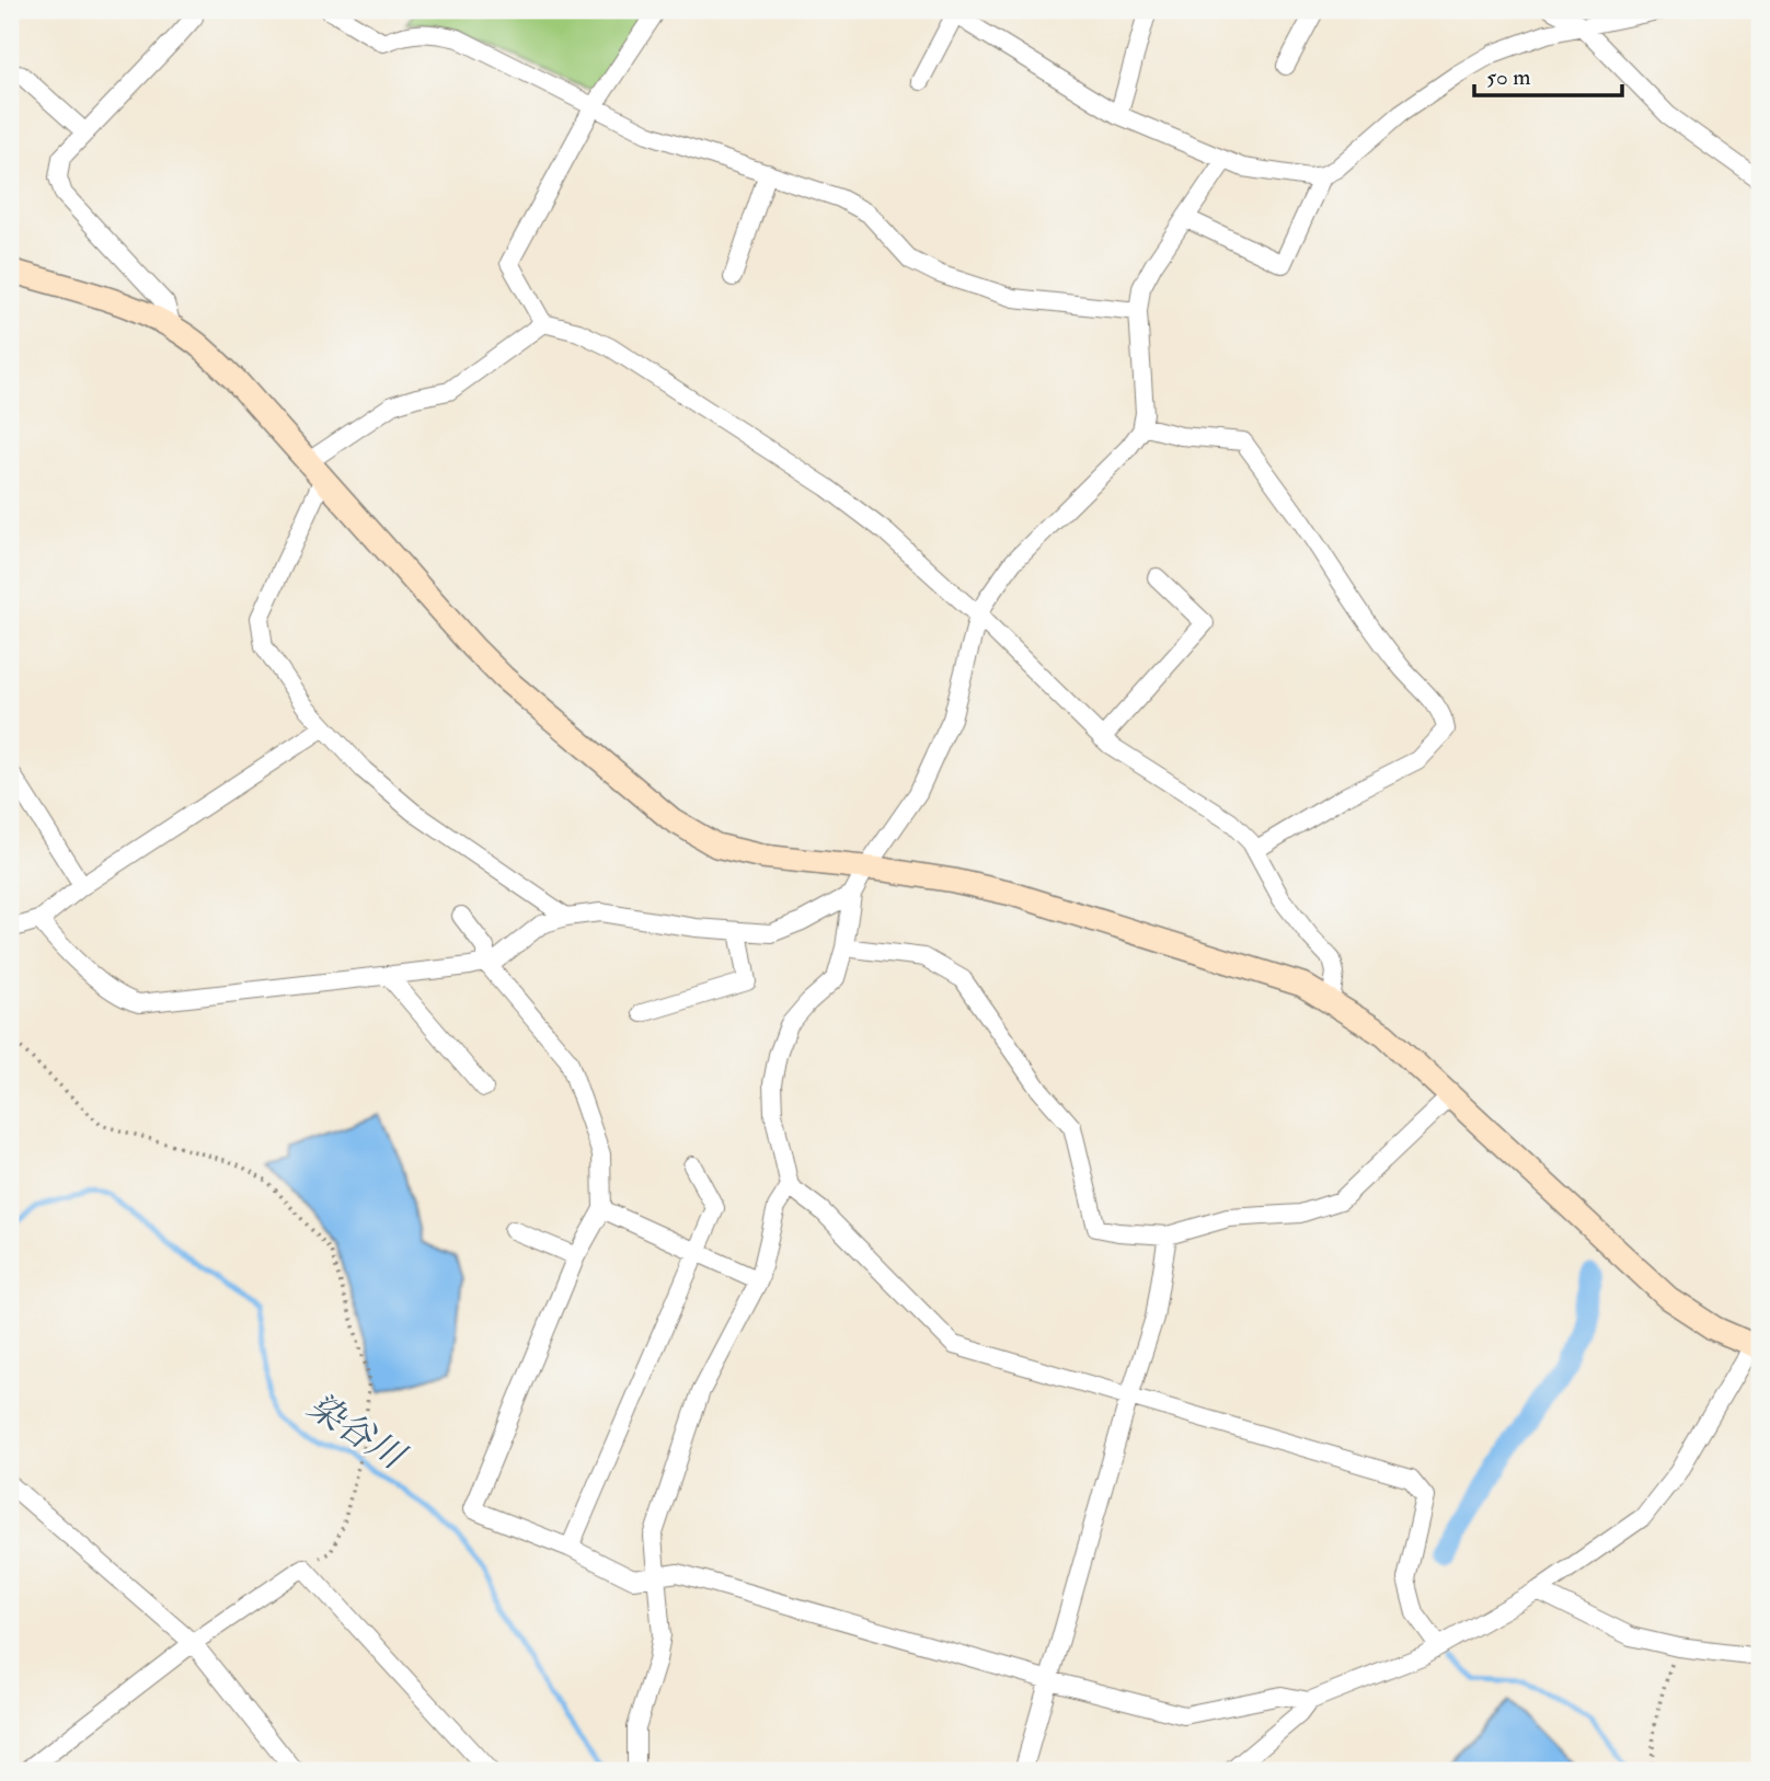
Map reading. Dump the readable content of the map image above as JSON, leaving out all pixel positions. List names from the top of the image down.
{
  "water": ["染谷川"],
  "scale_bar": "50 m"
}
